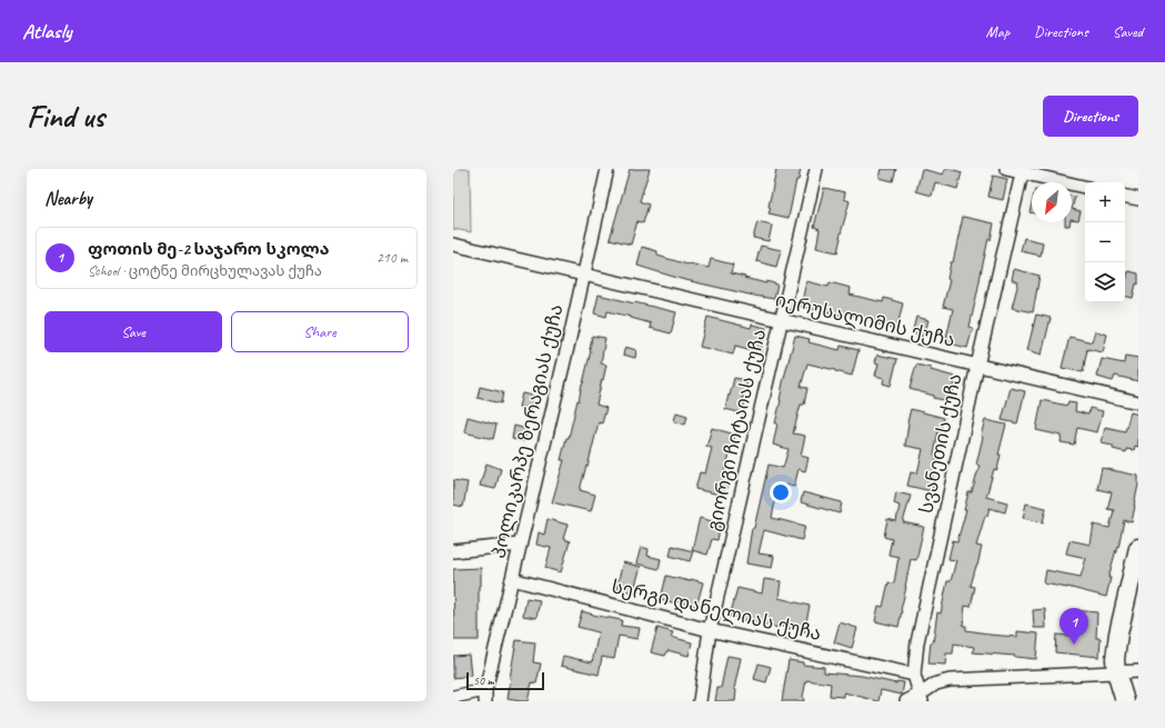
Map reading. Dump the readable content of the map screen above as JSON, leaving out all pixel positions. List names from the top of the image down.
{
  "streets": {
    "street": [
      "იერუსალიმის ქუჩა",
      "გიორგი ჩიტაიას ქუჩა",
      "პოლიკარპე ზერაგიას ქუჩა",
      "სვანეთის ქუჩა",
      "სერგი დანელიას ქუჩა"
    ]
  },
  "crossings": [
    ["იერუსალიმის ქუჩა", "გიორგი ჩიტაიას ქუჩა"],
    ["იერუსალიმის ქუჩა", "პოლიკარპე ზერაგიას ქუჩა"],
    ["იერუსალიმის ქუჩა", "სვანეთის ქუჩა"],
    ["გიორგი ჩიტაიას ქუჩა", "სერგი დანელიას ქუჩა"],
    ["პოლიკარპე ზერაგიას ქუჩა", "სერგი დანელიას ქუჩა"],
    ["სვანეთის ქუჩა", "სერგი დანელიას ქუჩა"]
  ],
  "scale_bar": "50 m",
  "north": "bottom left",
  "page": {
    "header": "Atlasly",
    "nav": ["Map", "Directions", "Saved"],
    "buttons": [
      "Directions",
      ["Save", "Share"]
    ],
    "title": "Find us",
    "heading": "Nearby",
    "map_buttons": ["+", "−"],
    "list": [
      {
        "mark": "1",
        "name": "ფოთის მე-2 საჯარო სკოლა",
        "note": "School · ცოტნე მირცხულავას ქუჩა",
        "value": "210 m"
      }
    ],
    "pins": "1",
    "scale": "50 m"
  }
}
